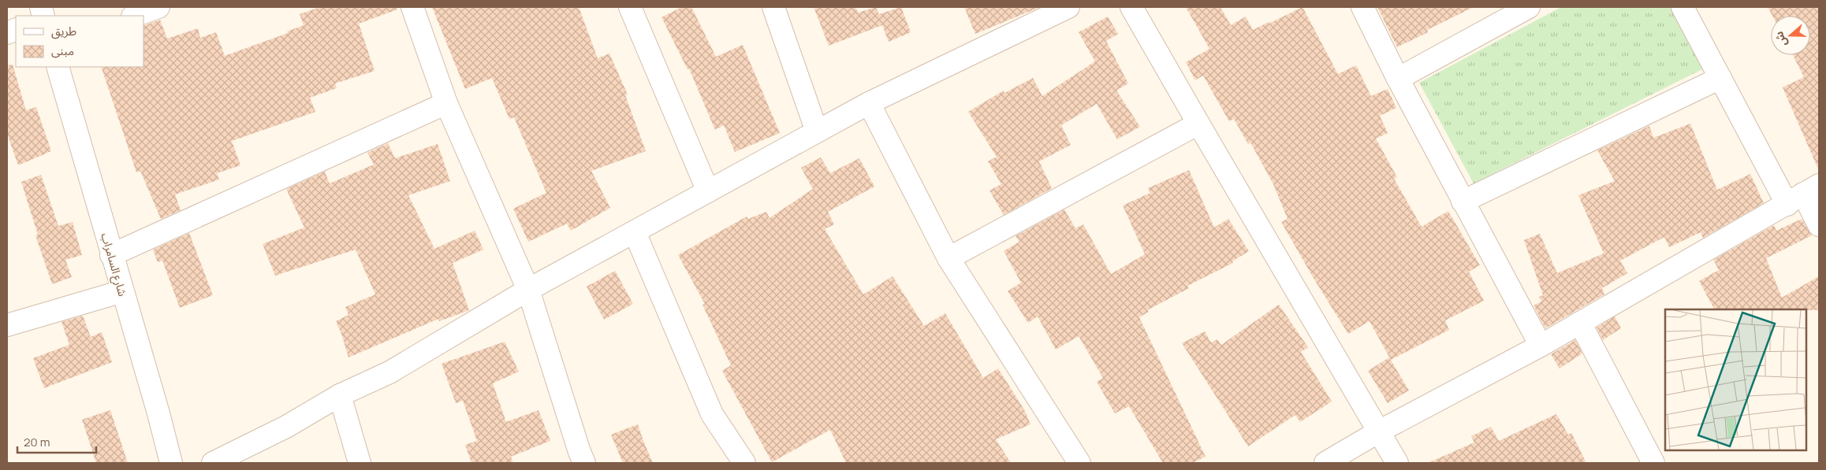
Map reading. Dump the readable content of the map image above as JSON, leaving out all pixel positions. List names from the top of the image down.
{
  "streets": {
    "street": ["شارع السامراب"]
  },
  "legend": ["طريق", "مبنى"],
  "scale_bar": "20 m",
  "north": "left"
}
